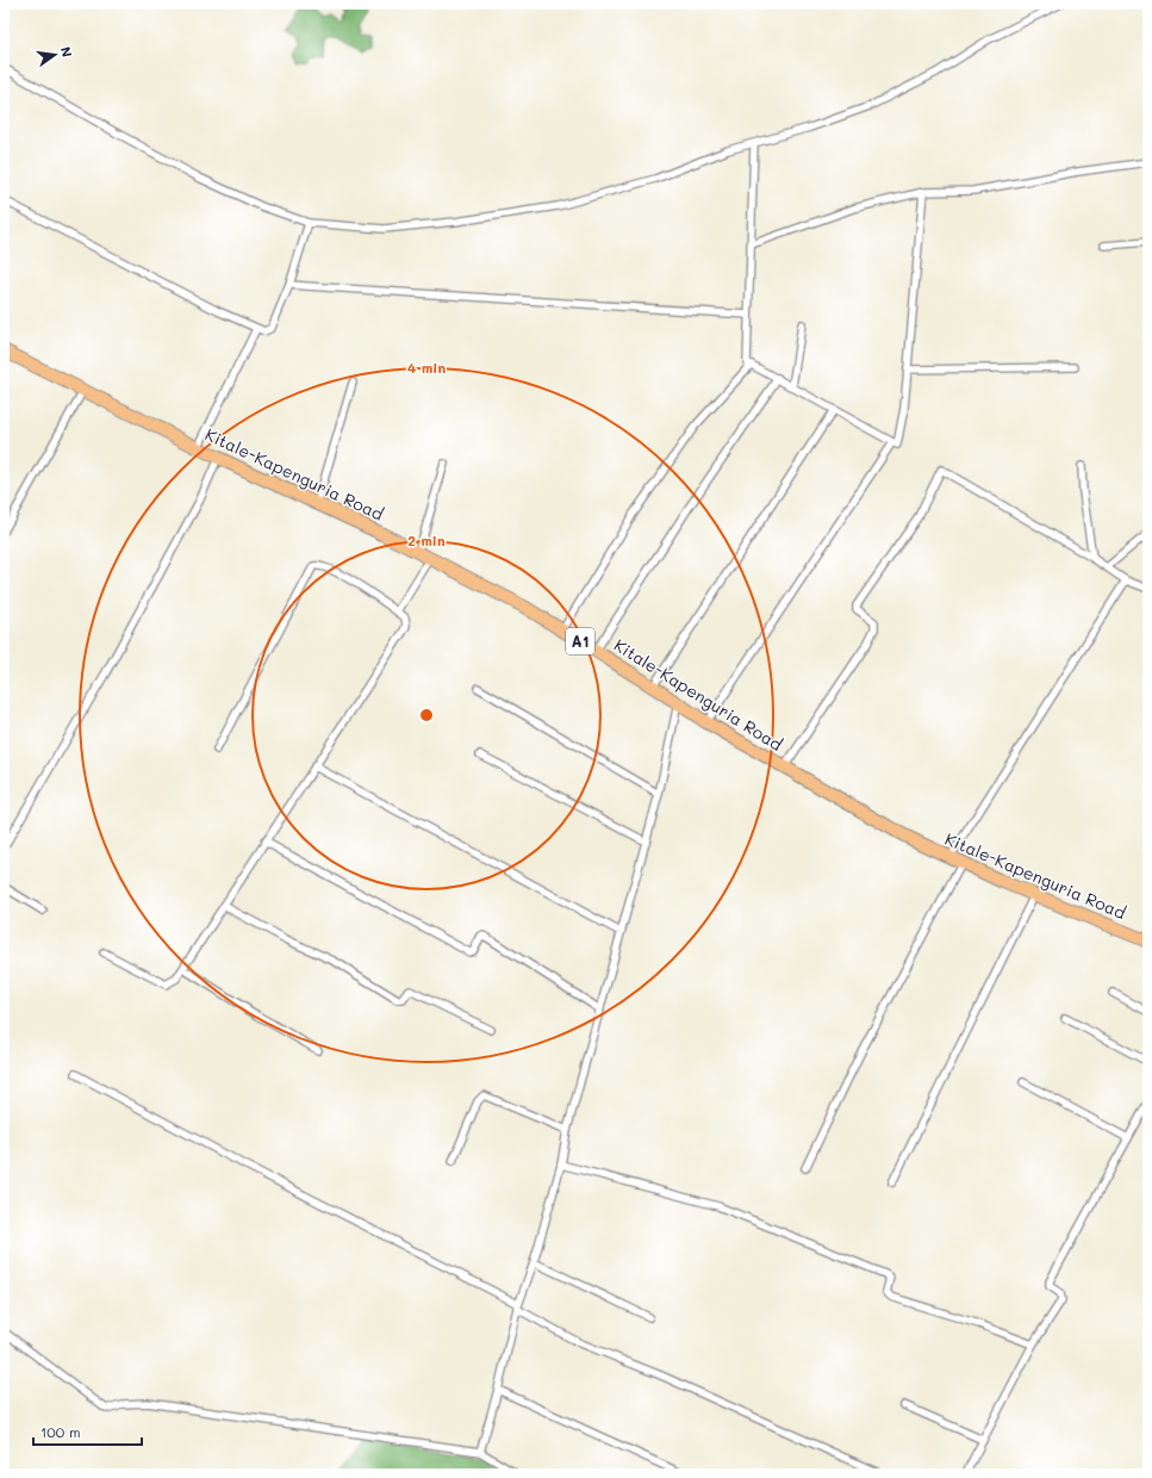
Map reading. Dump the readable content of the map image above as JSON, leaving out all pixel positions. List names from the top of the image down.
{
  "streets": {
    "highway": ["Kitale-Kapenguria Road", "A1"]
  },
  "scale_bar": "100 m",
  "north": "right",
  "rings": ["4 min", "2 min"]
}
